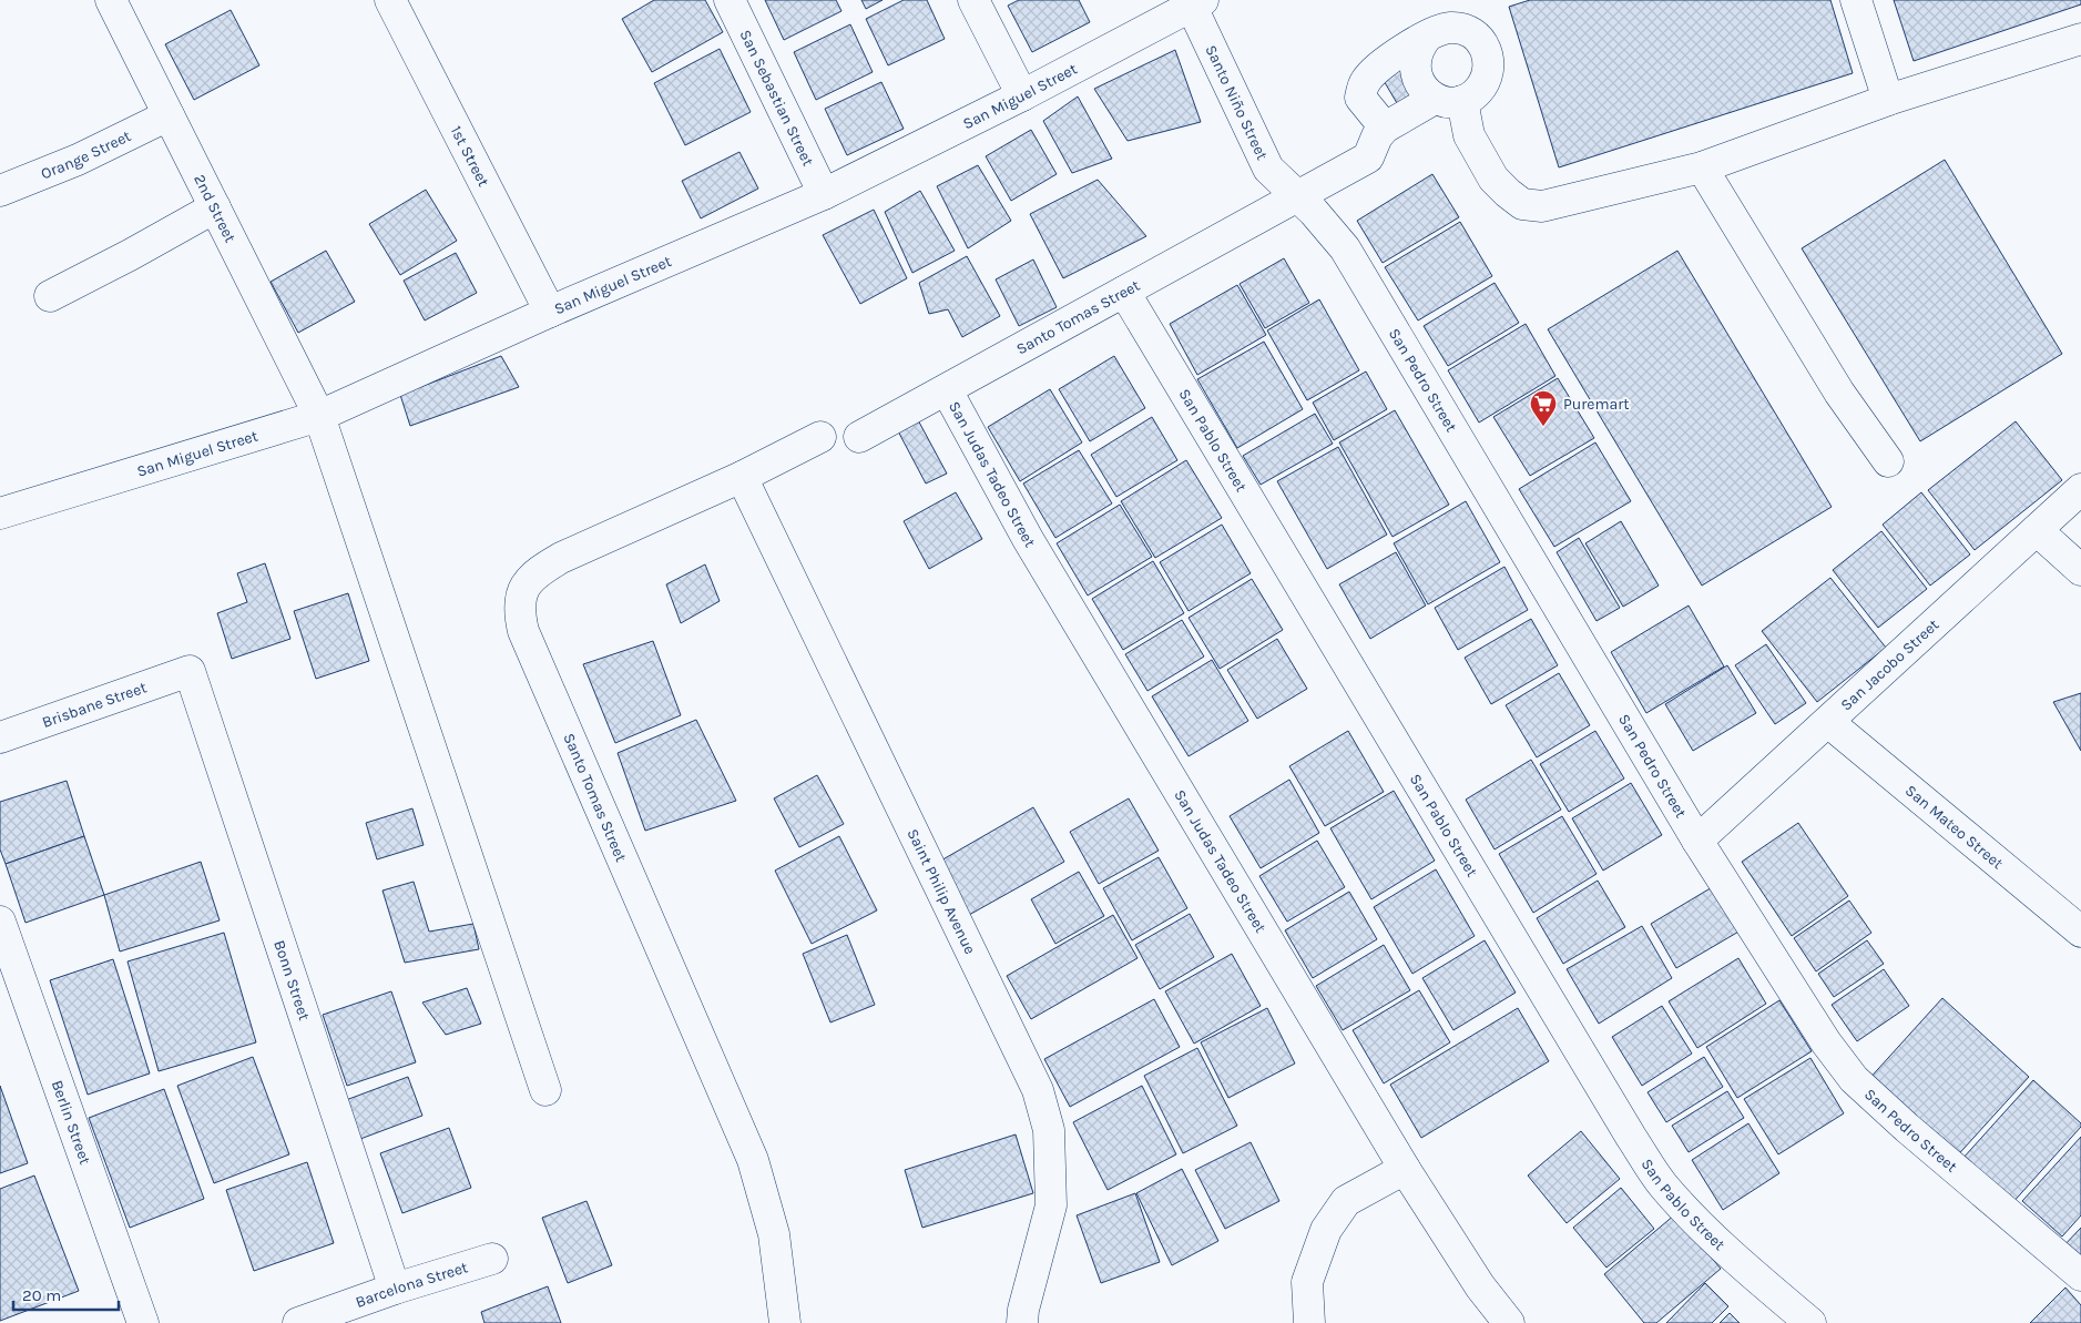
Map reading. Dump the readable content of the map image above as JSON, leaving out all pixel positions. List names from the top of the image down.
{
  "streets": {
    "street": [
      "San Miguel Street",
      "San Sebastian Street",
      "Santo Niño Street",
      "Orange Street",
      "1st Street",
      "2nd Street",
      "Santo Tomas Street",
      "San Pedro Street",
      "San Pablo Street",
      "San Judas Tadeo Street",
      "San Jacobo Street",
      "Brisbane Street",
      "San Mateo Street",
      "Saint Philip Avenue",
      "Bonn Street",
      "Berlin Street",
      "Barcelona Street"
    ]
  },
  "crossings": [
    ["San Miguel Street", "San Sebastian Street"],
    ["San Miguel Street", "Santo Niño Street"],
    ["San Miguel Street", "1st Street"],
    ["San Miguel Street", "2nd Street"],
    ["Santo Niño Street", "Santo Tomas Street"],
    ["Santo Niño Street", "San Pedro Street"],
    ["Orange Street", "2nd Street"],
    ["Santo Tomas Street", "San Pedro Street"],
    ["Santo Tomas Street", "San Pablo Street"],
    ["Santo Tomas Street", "San Judas Tadeo Street"],
    ["Santo Tomas Street", "Saint Philip Avenue"],
    ["San Pedro Street", "San Jacobo Street"],
    ["San Jacobo Street", "San Mateo Street"],
    ["Brisbane Street", "Bonn Street"],
    ["Bonn Street", "Barcelona Street"]
  ],
  "places": {
    "supermarket": ["Puremart"]
  },
  "scale_bar": "20 m"
}
